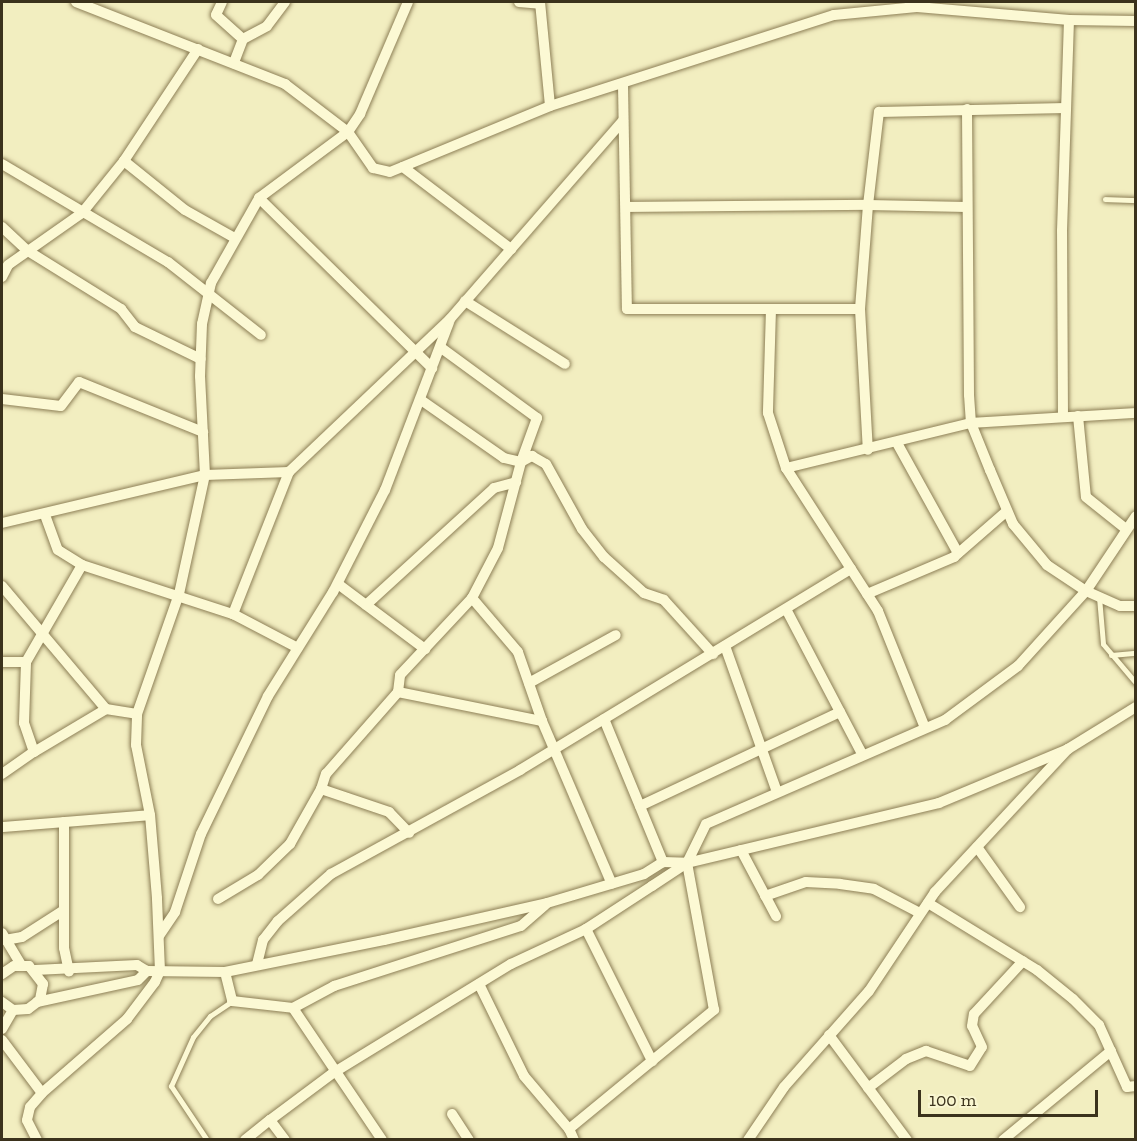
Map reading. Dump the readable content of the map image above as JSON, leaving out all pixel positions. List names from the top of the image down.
{
  "scale_bar": "100 m"
}
